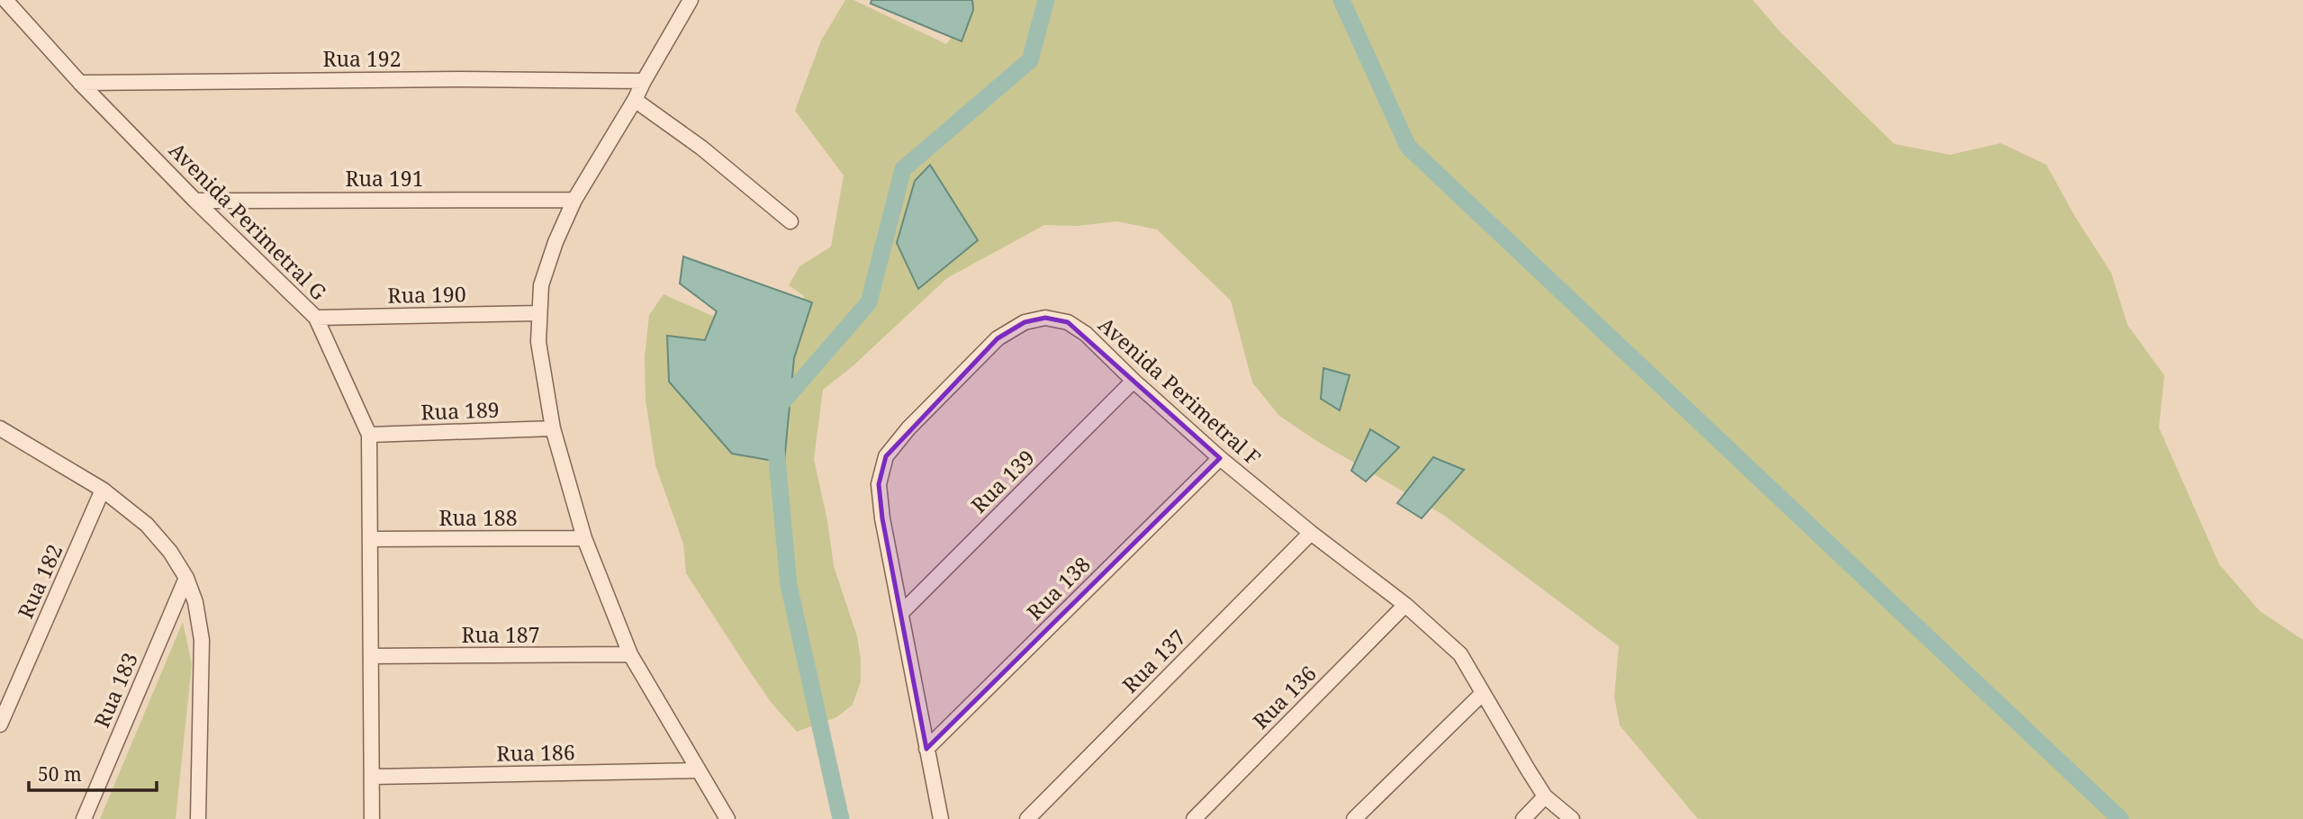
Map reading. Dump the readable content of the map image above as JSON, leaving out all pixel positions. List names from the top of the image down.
{
  "streets": {
    "street": [
      "Rua 192",
      "Rua 191",
      "Avenida Perimetral G",
      "Rua 190",
      "Avenida Perimetral F",
      "Rua 189",
      "Rua 139",
      "Rua 188",
      "Rua 182",
      "Rua 138",
      "Rua 187",
      "Rua 137",
      "Rua 183",
      "Rua 136",
      "Rua 186"
    ]
  },
  "crossings": [
    ["Rua 192", "Avenida Perimetral G"],
    ["Rua 191", "Avenida Perimetral G"],
    ["Avenida Perimetral G", "Rua 190"],
    ["Avenida Perimetral G", "Rua 189"],
    ["Avenida Perimetral G", "Rua 188"],
    ["Avenida Perimetral G", "Rua 187"],
    ["Avenida Perimetral G", "Rua 186"],
    ["Avenida Perimetral F", "Rua 139"],
    ["Avenida Perimetral F", "Rua 138"],
    ["Avenida Perimetral F", "Rua 137"],
    ["Avenida Perimetral F", "Rua 136"]
  ],
  "scale_bar": "50 m"
}
